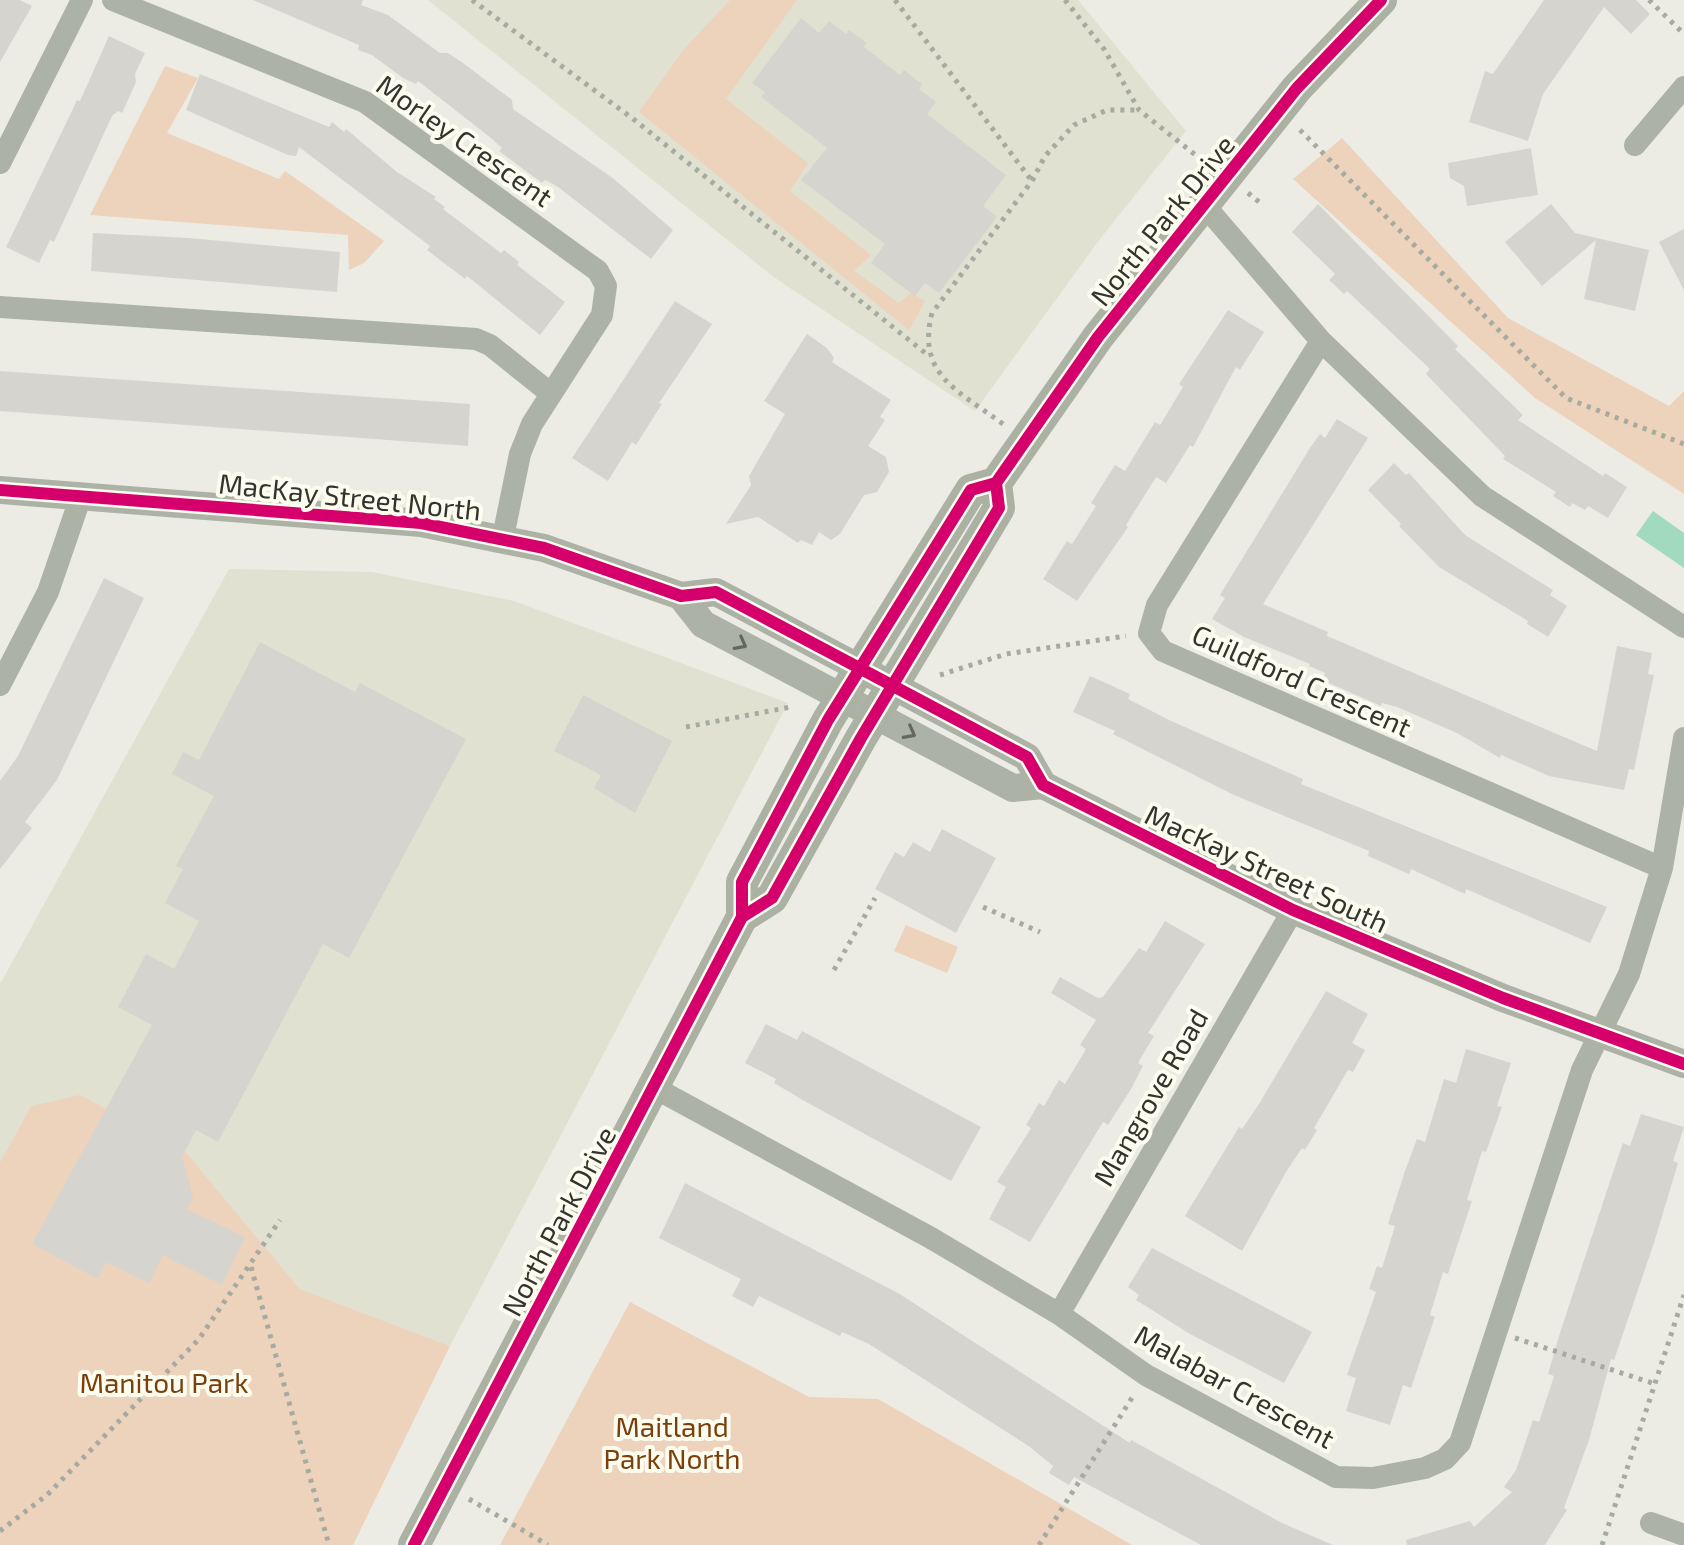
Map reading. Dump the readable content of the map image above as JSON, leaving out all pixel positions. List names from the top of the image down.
{
  "streets": {
    "main road": ["North Park Drive"],
    "street": [
      "Morley Crescent",
      "MacKay Street North",
      "Guildford Crescent",
      "MacKay Street South",
      "Mangrove Road",
      "Malabar Crescent"
    ]
  },
  "crossings": [
    ["Morley Crescent", "MacKay Street North"],
    ["North Park Drive", "MacKay Street North"],
    ["North Park Drive", "MacKay Street South"],
    ["North Park Drive", "Malabar Crescent"],
    ["MacKay Street North", "MacKay Street South"],
    ["MacKay Street South", "Mangrove Road"],
    ["MacKay Street South", "Malabar Crescent"],
    ["Mangrove Road", "Malabar Crescent"]
  ],
  "parks": ["Manitou Park", "Maitland Park North"]
}
